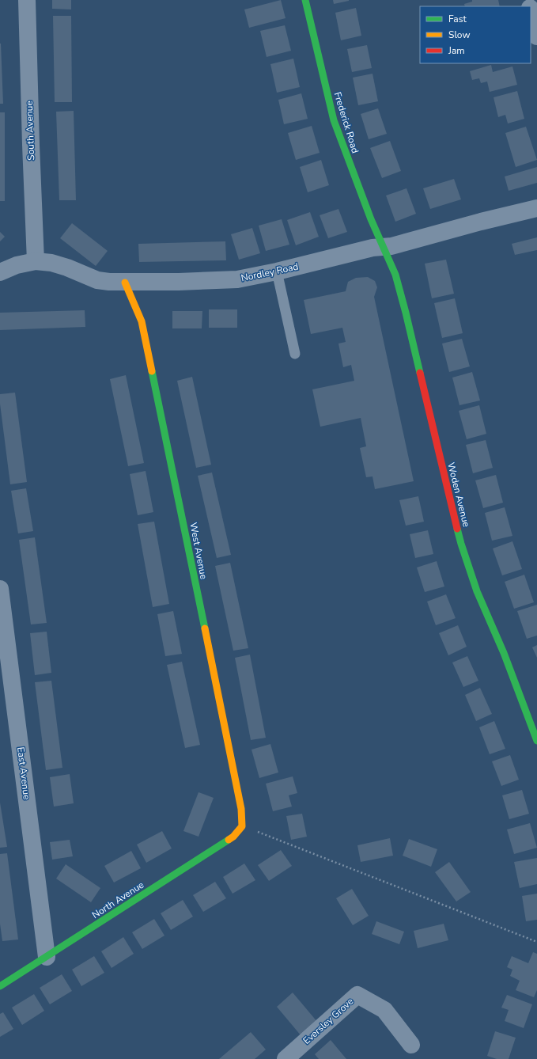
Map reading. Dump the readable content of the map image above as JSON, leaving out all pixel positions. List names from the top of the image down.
{
  "streets": {
    "street": [
      "Frederick Road",
      "South Avenue",
      "Nordley Road",
      "Woden Avenue",
      "West Avenue",
      "East Avenue",
      "North Avenue",
      "Eversley Grove"
    ]
  },
  "crossings": [
    ["Frederick Road", "Nordley Road"],
    ["Frederick Road", "Woden Avenue"],
    ["South Avenue", "Nordley Road"],
    ["Nordley Road", "Woden Avenue"],
    ["Nordley Road", "West Avenue"],
    ["West Avenue", "North Avenue"],
    ["East Avenue", "North Avenue"]
  ],
  "legend": ["Fast", "Slow", "Jam"]
}
